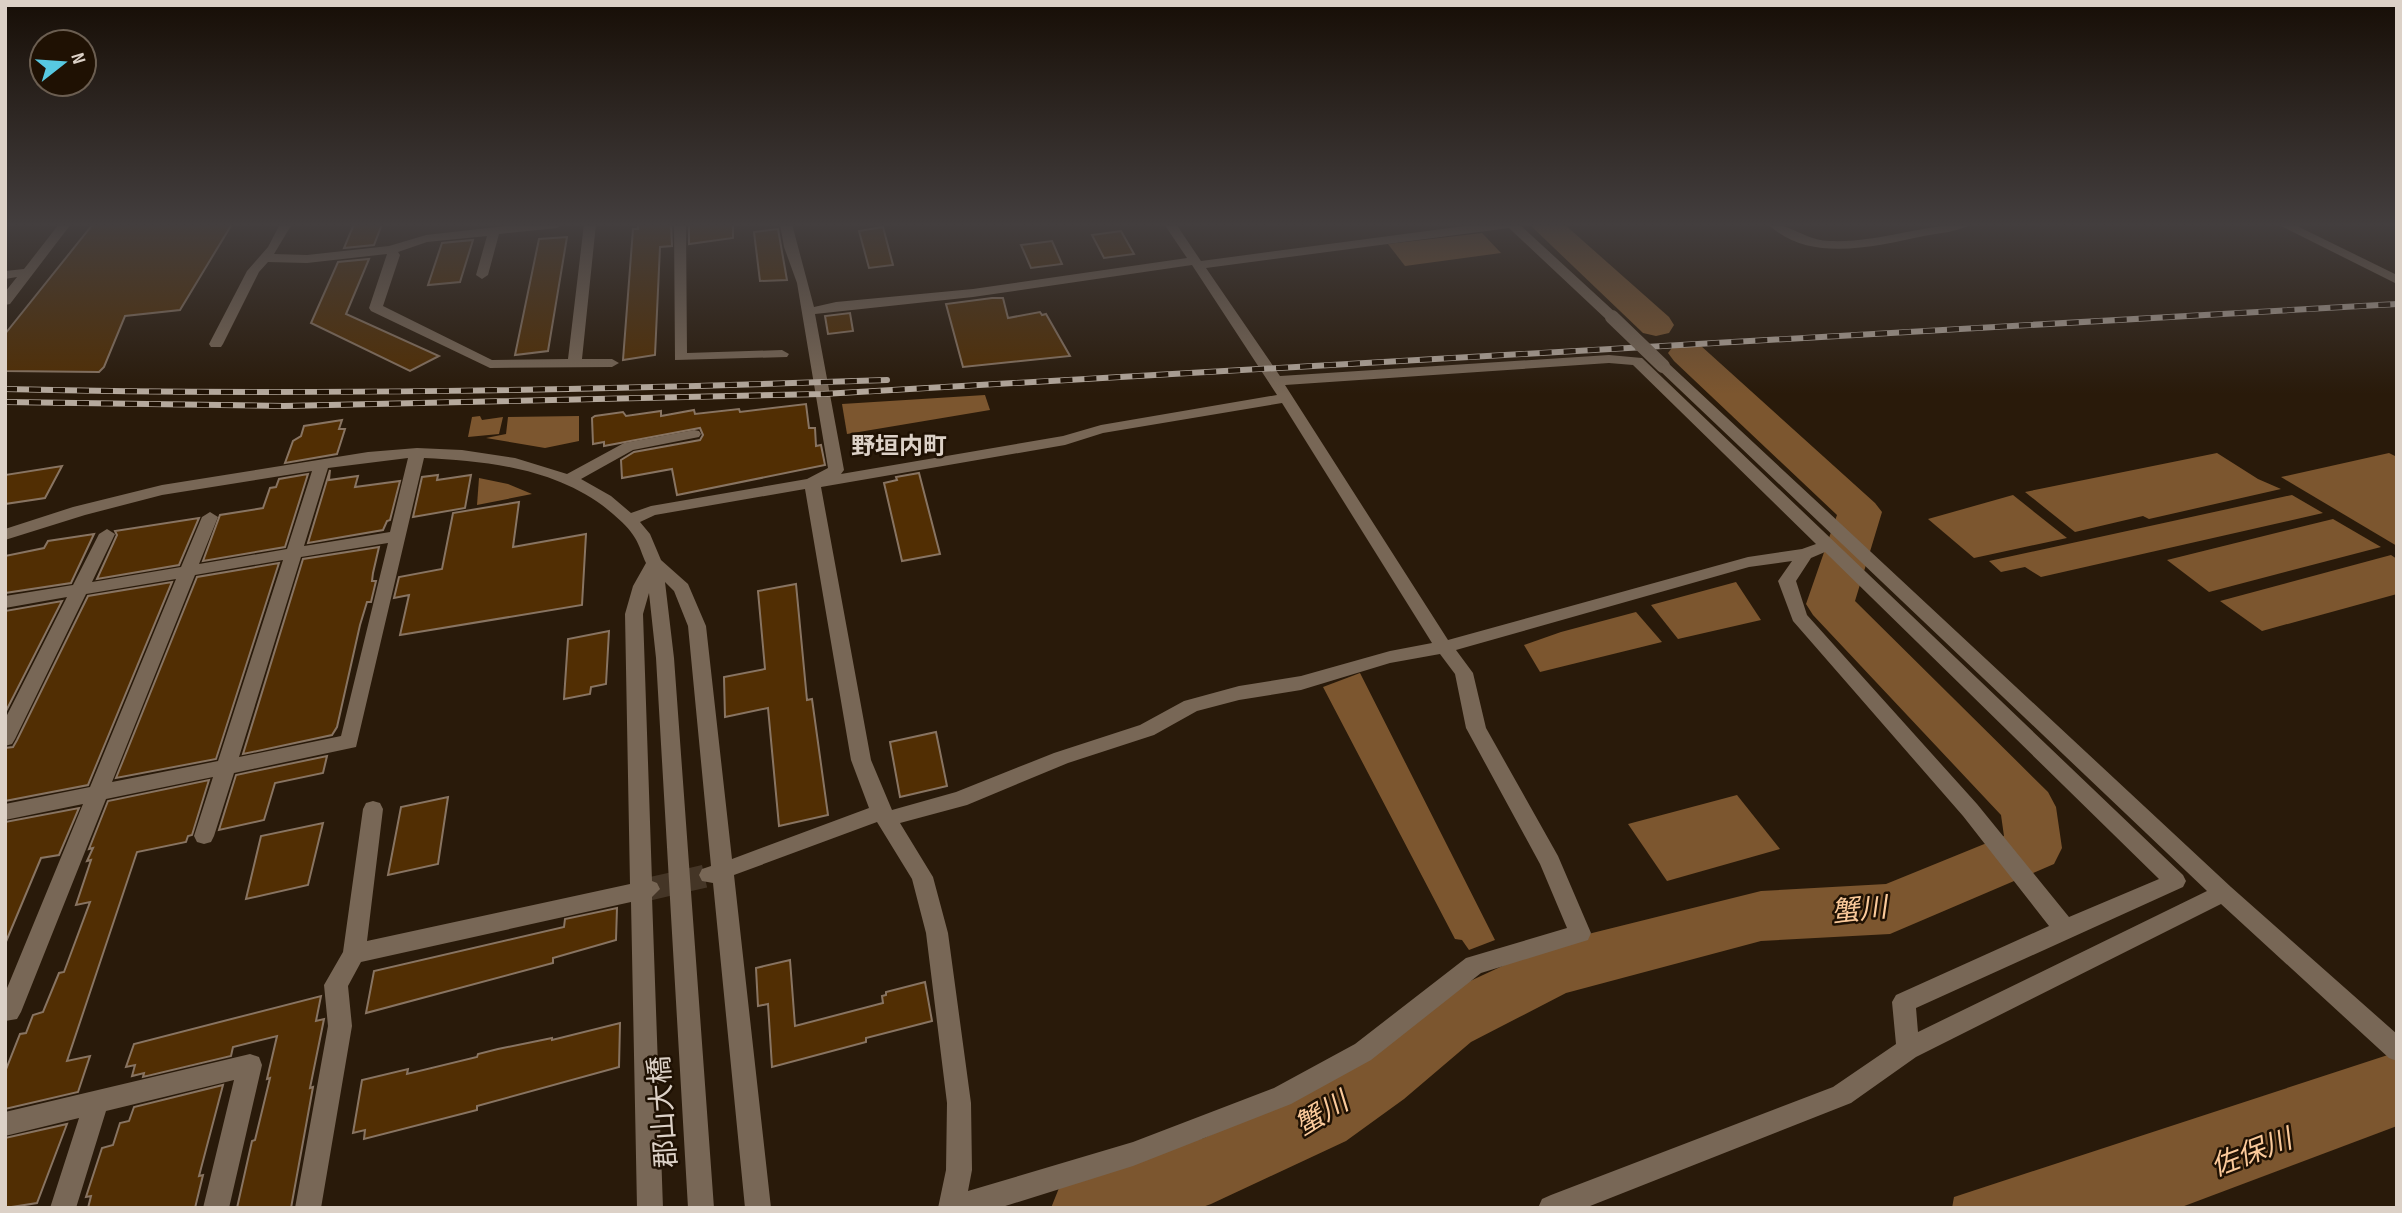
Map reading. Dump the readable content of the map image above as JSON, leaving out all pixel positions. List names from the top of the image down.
{
  "streets": {
    "street": ["郡山大橋"]
  },
  "districts": ["野垣内町"],
  "water": ["蟹川", "佐保川"],
  "north": "right"
}
